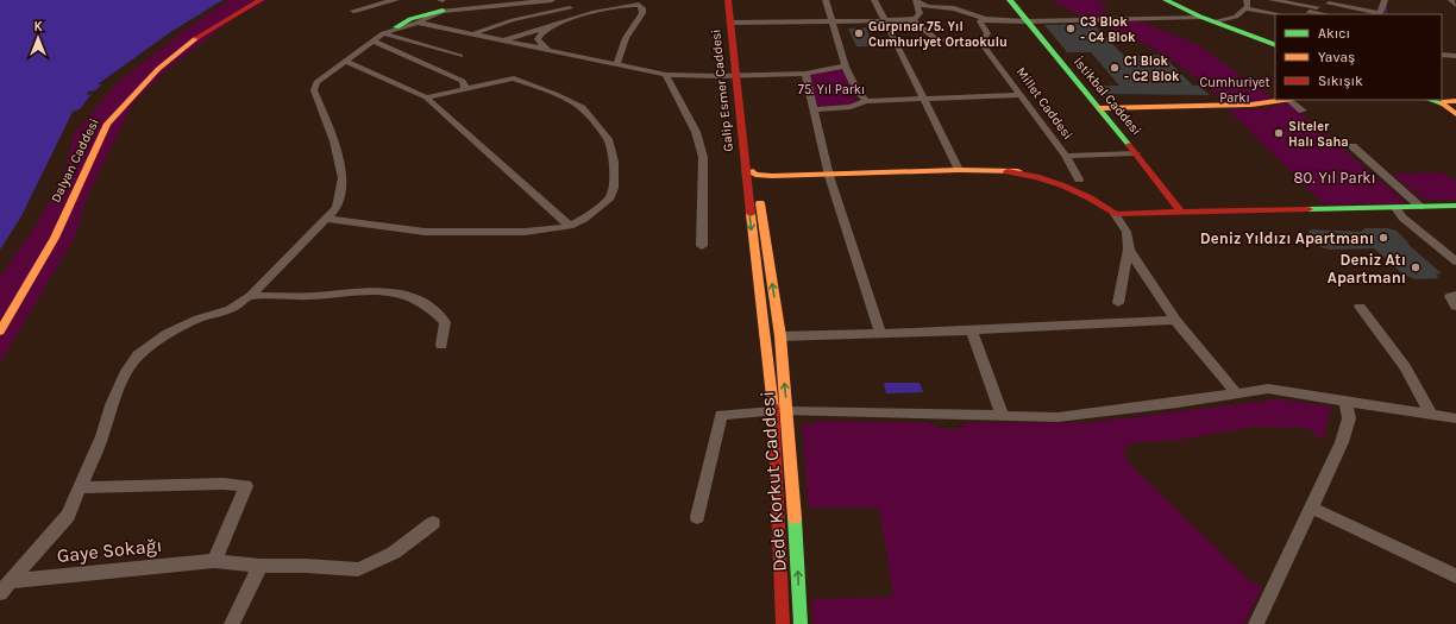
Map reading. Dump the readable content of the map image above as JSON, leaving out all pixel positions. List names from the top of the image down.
{
  "streets": {
    "street": [
      "Galip Esmer Caddesi",
      "İstikbal Caddesi",
      "Millet Caddesi",
      "Dalyan Caddesi",
      "Dede Korkut Caddesi",
      "Gaye Sokağı"
    ]
  },
  "crossings": [
    ["Galip Esmer Caddesi", "Dede Korkut Caddesi"]
  ],
  "parks": ["Cumhuriyet Parkı", "75. Yıl Parkı", "80. Yıl Parkı"],
  "places": [
    "C3 Blok - C4 Blok",
    "Gürpınar 75. Yıl Cumhuriyet Ortaokulu",
    "C1 Blok - C2 Blok",
    "Siteler Halı Saha",
    "Deniz Yıldızı Apartmanı",
    "Deniz Atı Apartmanı"
  ],
  "legend": ["Akıcı", "Yavaş", "Sıkışık"],
  "north": "top"
}
